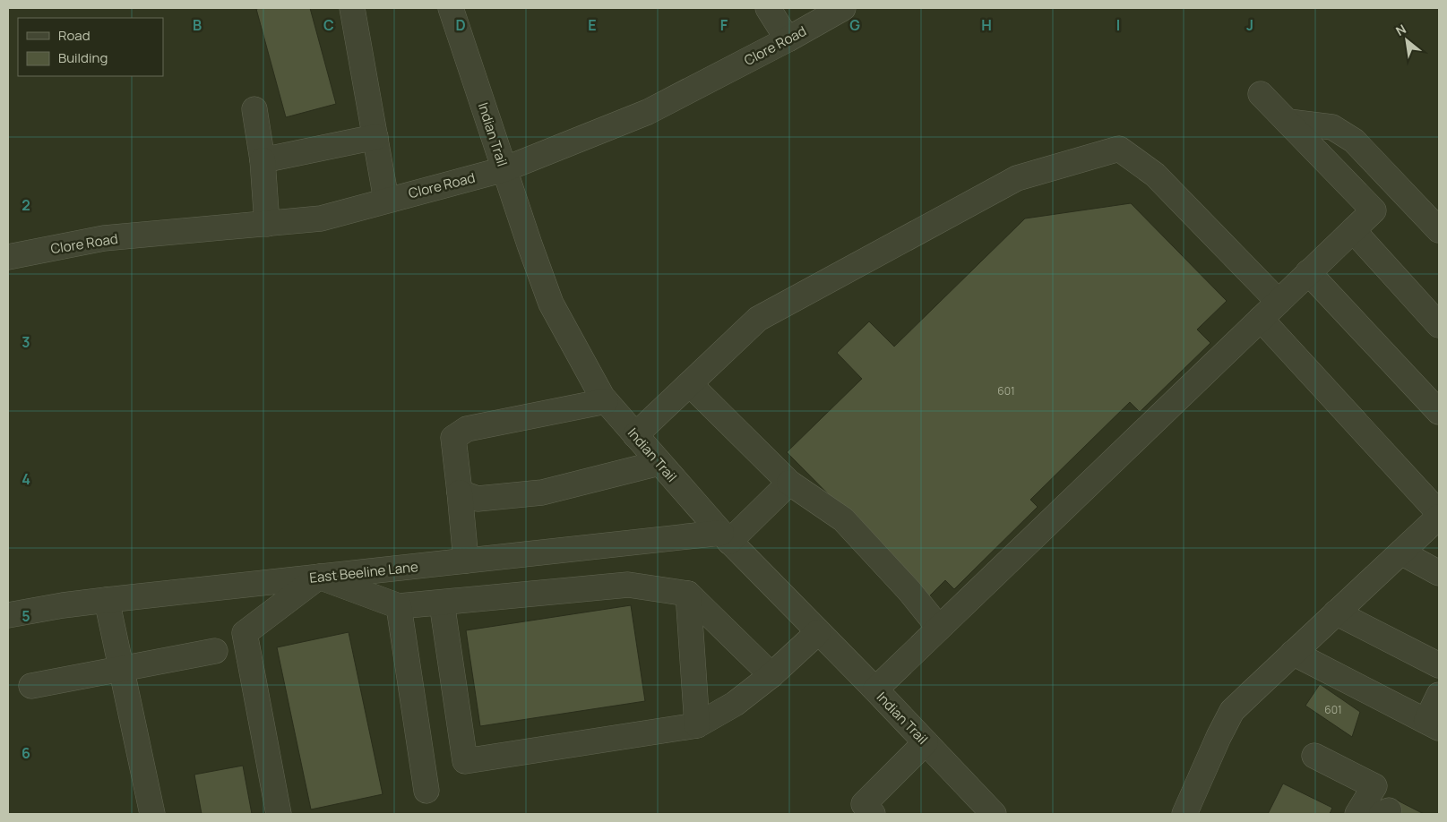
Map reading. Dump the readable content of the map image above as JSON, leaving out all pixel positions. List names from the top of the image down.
{
  "streets": {
    "street": ["Clore Road", "Indian Trail", "East Beeline Lane"]
  },
  "crossings": [
    ["Clore Road", "Indian Trail"],
    ["Indian Trail", "East Beeline Lane"]
  ],
  "house_numbers": ["601", "601"],
  "legend": ["Road", "Building"],
  "north": "top left",
  "grid": {
    "columns": [
      "B",
      "C",
      "D",
      "E",
      "F",
      "G",
      "H",
      "I",
      "J"
    ],
    "rows": [
      "2",
      "3",
      "4",
      "5",
      "6"
    ]
  }
}
